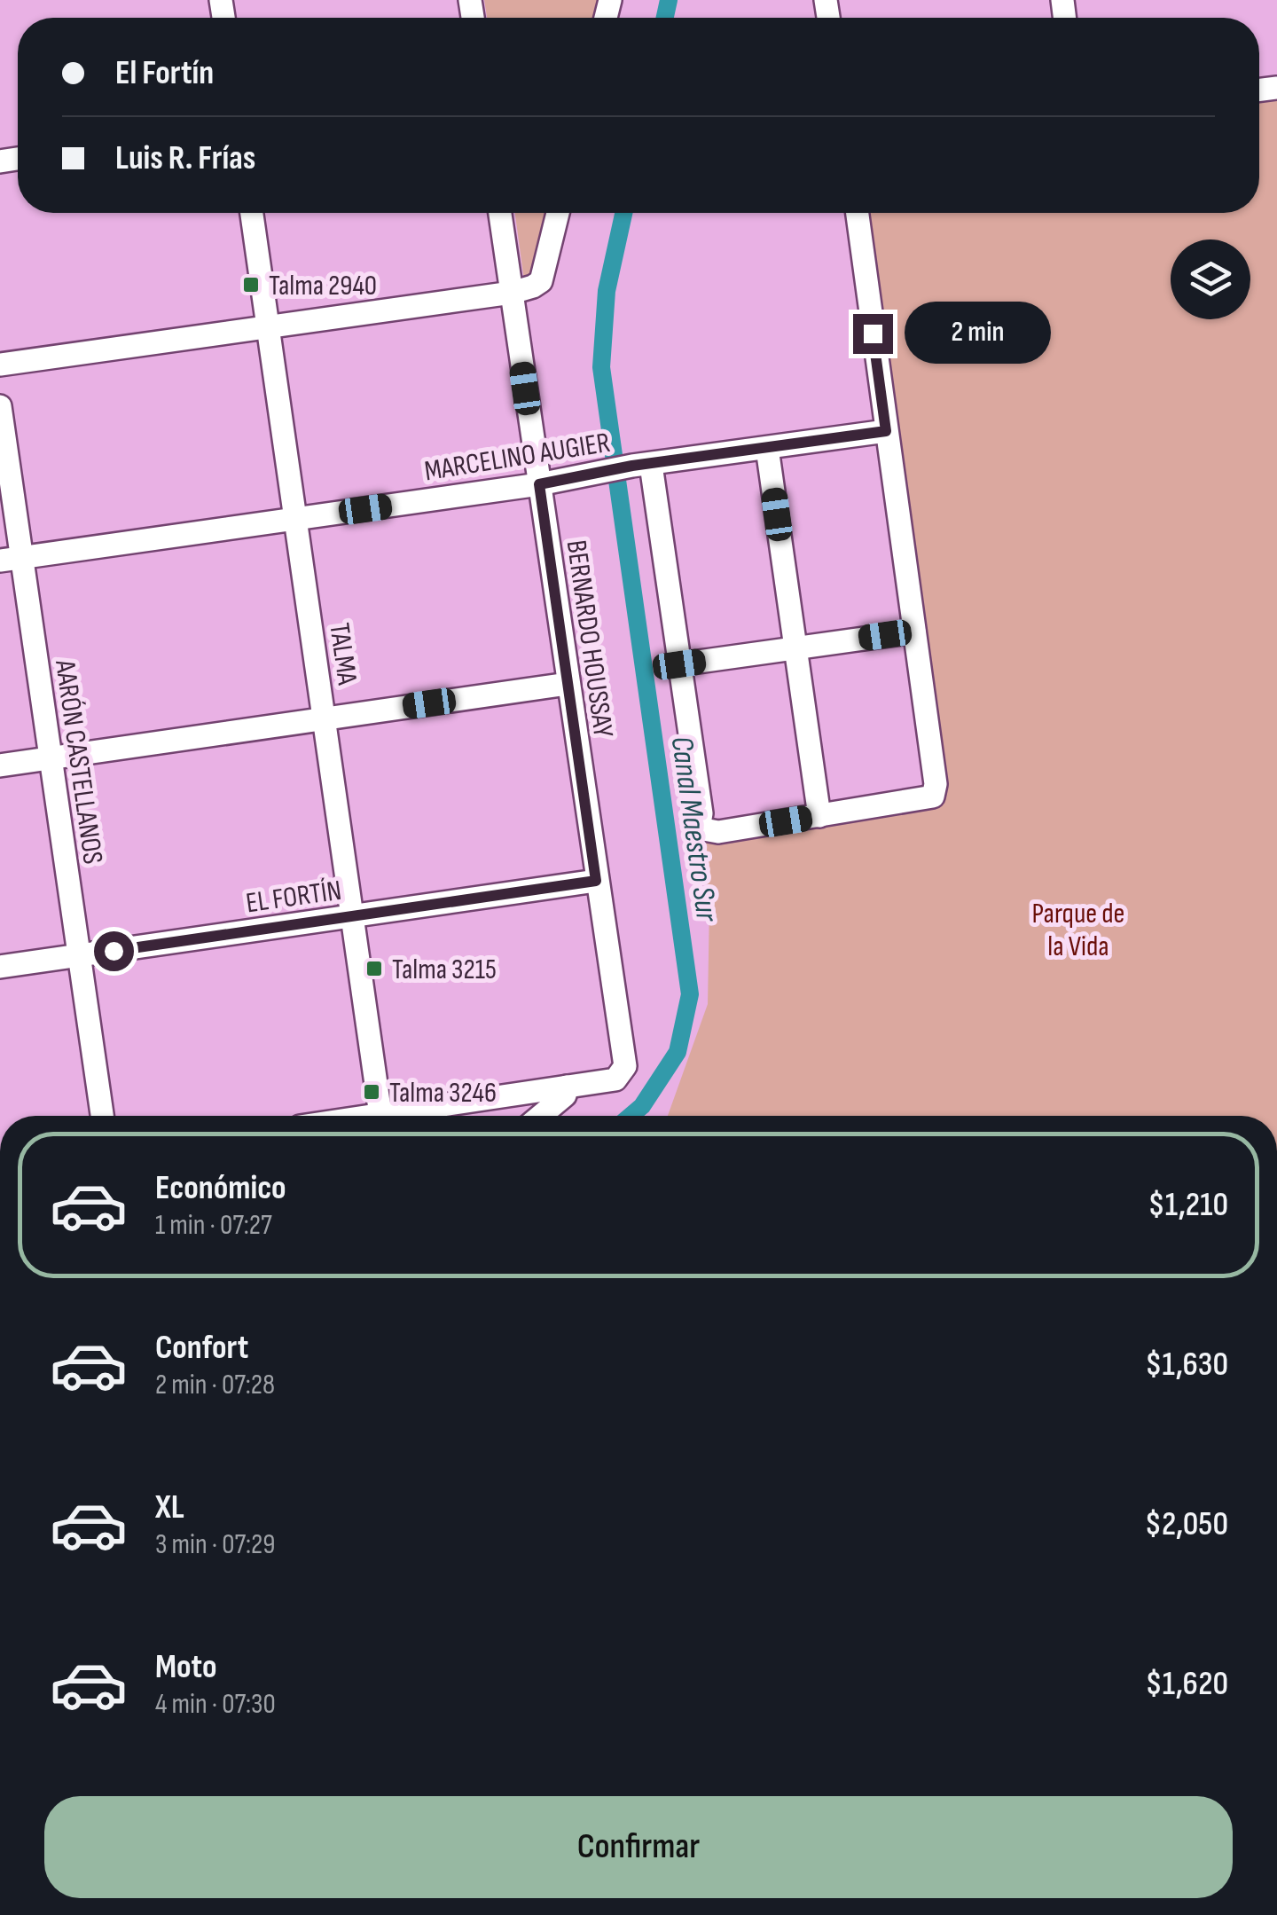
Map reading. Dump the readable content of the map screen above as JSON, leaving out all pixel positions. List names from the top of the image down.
{
  "streets": {
    "street": [
      "MARCELINO AUGIER",
      "BERNARDO HOUSSAY",
      "TALMA",
      "AARÓN CASTELLANOS",
      "EL FORTÍN"
    ]
  },
  "crossings": [
    ["MARCELINO AUGIER", "BERNARDO HOUSSAY"],
    ["MARCELINO AUGIER", "TALMA"],
    ["MARCELINO AUGIER", "AARÓN CASTELLANOS"],
    ["BERNARDO HOUSSAY", "EL FORTÍN"],
    ["TALMA", "EL FORTÍN"],
    ["AARÓN CASTELLANOS", "EL FORTÍN"]
  ],
  "water": ["Canal Maestro Sur"],
  "parks": ["Parque de la Vida"],
  "places": {
    "transit": ["Talma 2940", "Talma 3215", "Talma 3246"]
  },
  "page": {
    "banner": ["El Fortín", "Luis R. Frías"],
    "bubble": "2 min",
    "list": [
      {
        "name": "Económico",
        "note": "1 min · 07:27",
        "value": "$1,210"
      },
      {
        "name": "Confort",
        "note": "2 min · 07:28",
        "value": "$1,630"
      },
      {
        "name": "XL",
        "note": "3 min · 07:29",
        "value": "$2,050"
      },
      {
        "name": "Moto",
        "note": "4 min · 07:30",
        "value": "$1,620"
      }
    ],
    "buttons": "Confirmar"
  }
}
